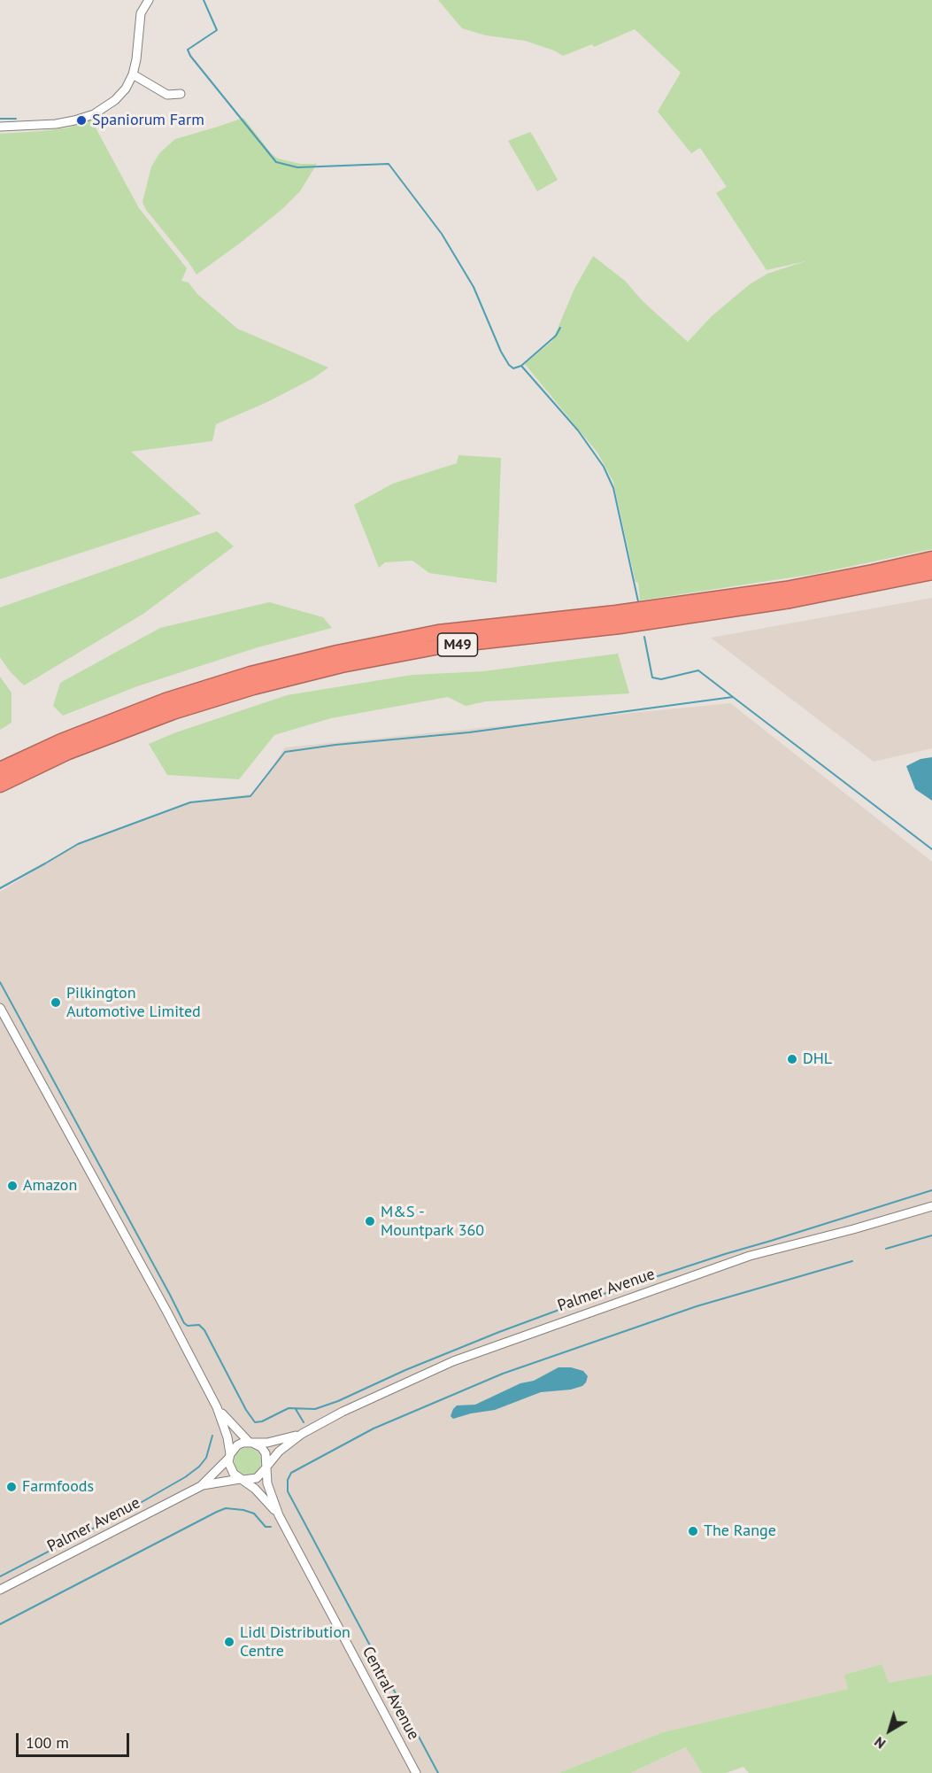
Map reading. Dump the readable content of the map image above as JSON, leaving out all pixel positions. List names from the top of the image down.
{
  "streets": {
    "highway": ["M49"],
    "street": ["Palmer Avenue", "Central Avenue"]
  },
  "places": [
    "Spaniorum Farm",
    "Pilkington Automotive Limited",
    "DHL",
    "Amazon",
    "M&S - Mountpark 360",
    "Farmfoods",
    "The Range",
    "Lidl Distribution Centre"
  ],
  "scale_bar": "100 m",
  "north": "bottom left"
}
